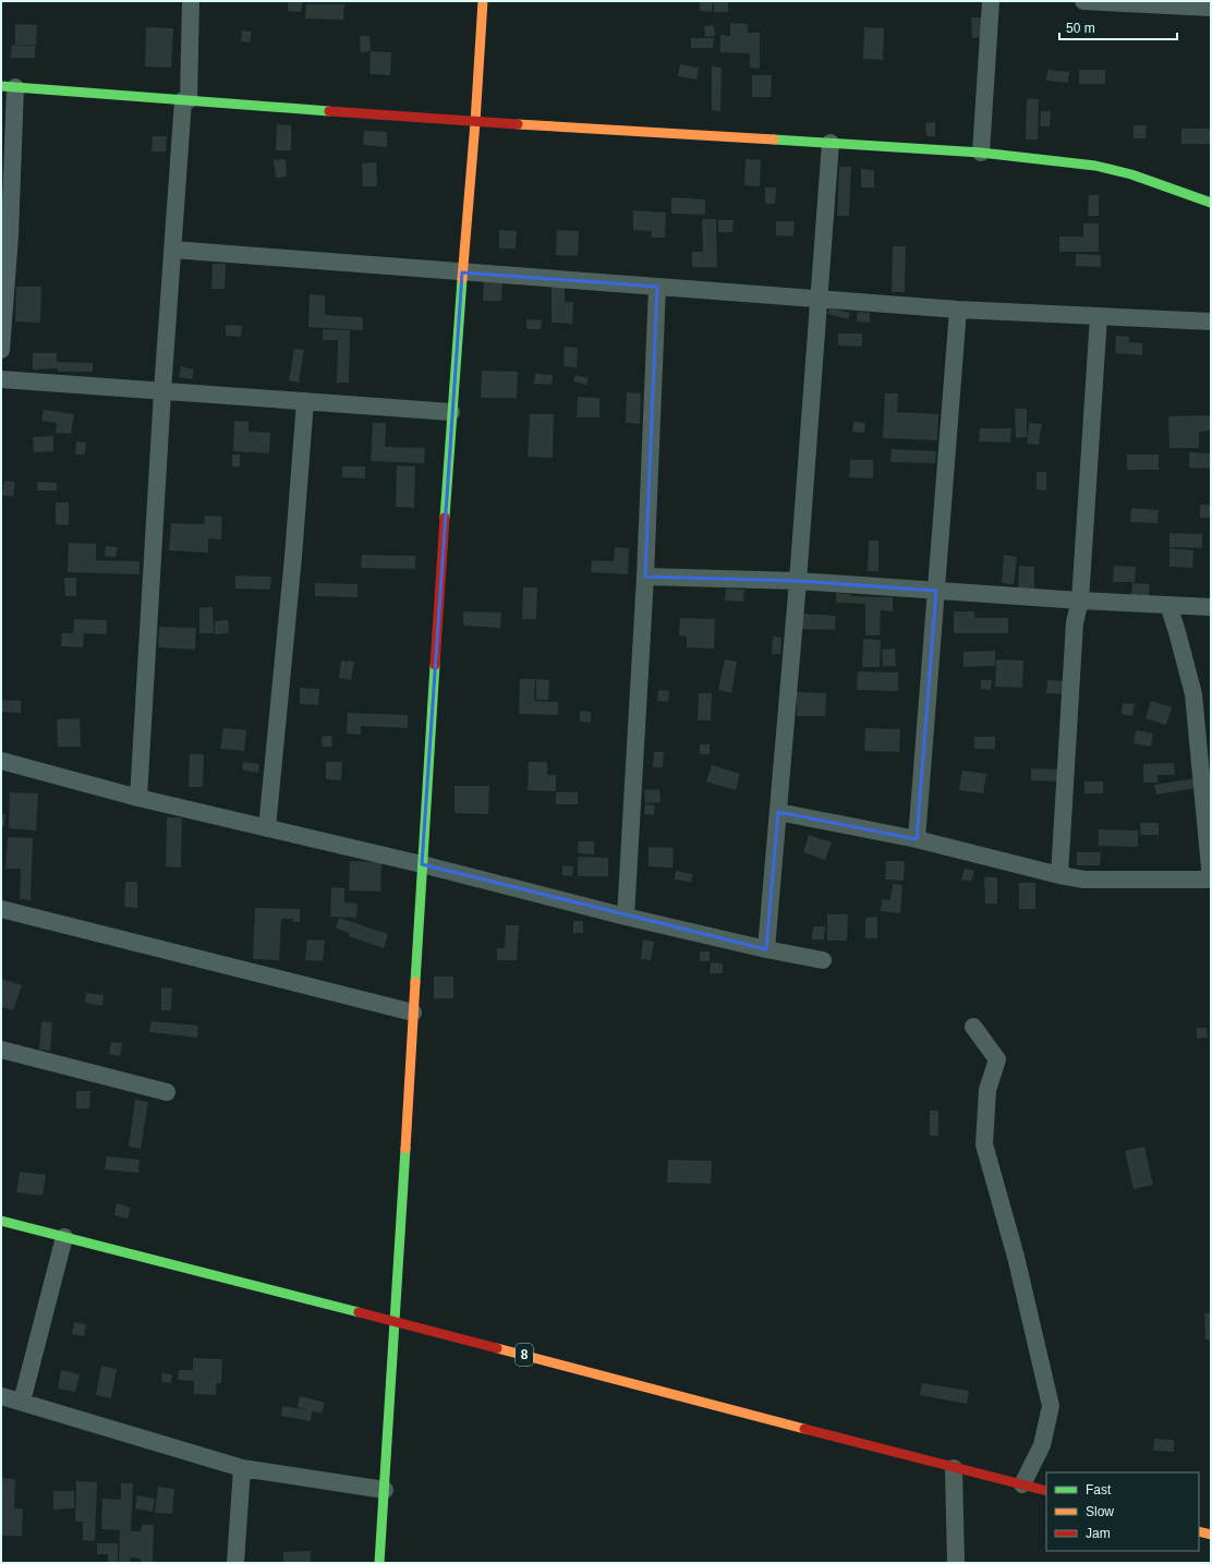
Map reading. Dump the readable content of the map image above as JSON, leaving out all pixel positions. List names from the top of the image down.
{
  "streets": {
    "street": ["8"]
  },
  "legend": ["Fast", "Slow", "Jam"],
  "scale_bar": "50 m"
}
